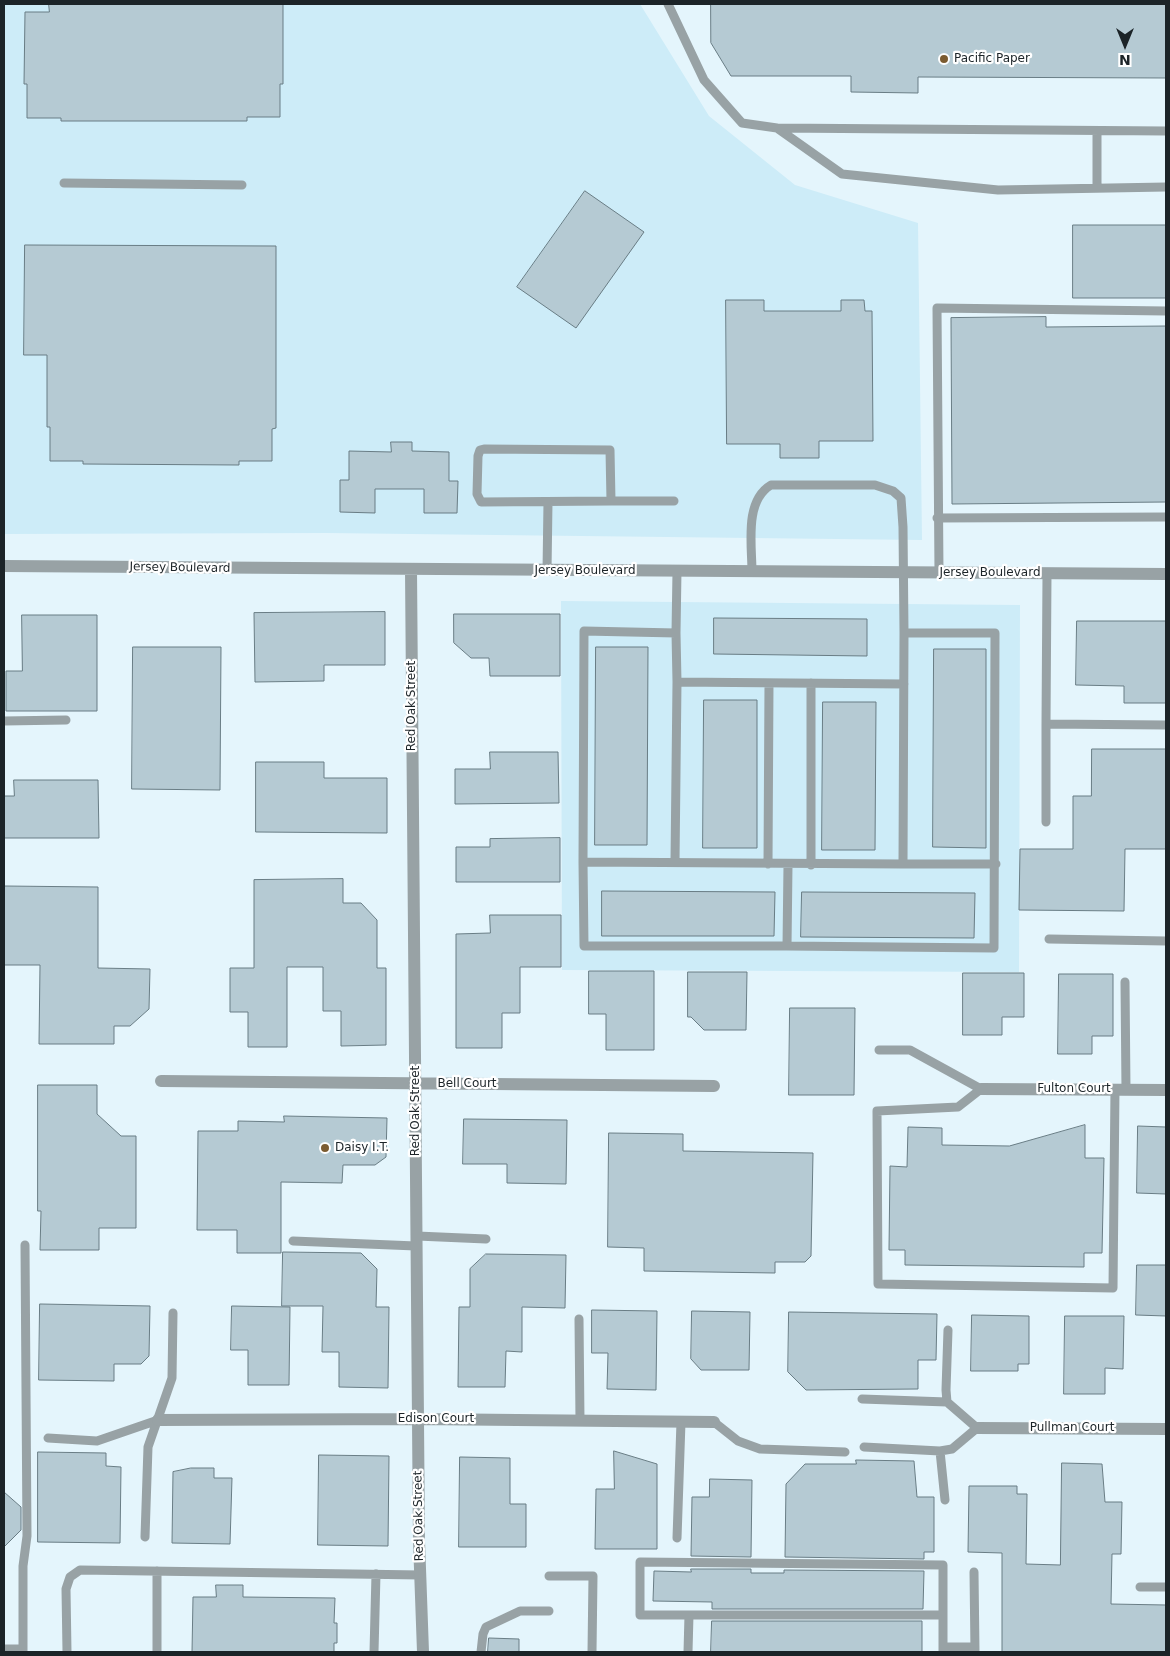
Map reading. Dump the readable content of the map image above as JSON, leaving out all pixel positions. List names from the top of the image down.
{
  "streets": {
    "street": [
      "Jersey Boulevard",
      "Red Oak Street",
      "Bell Court",
      "Fulton Court",
      "Edison Court",
      "Pullman Court"
    ]
  },
  "crossings": [
    ["Jersey Boulevard", "Red Oak Street"],
    ["Red Oak Street", "Bell Court"],
    ["Red Oak Street", "Edison Court"]
  ],
  "places": ["Pacific Paper", "Daisy I.T."],
  "north": "bottom"
}
